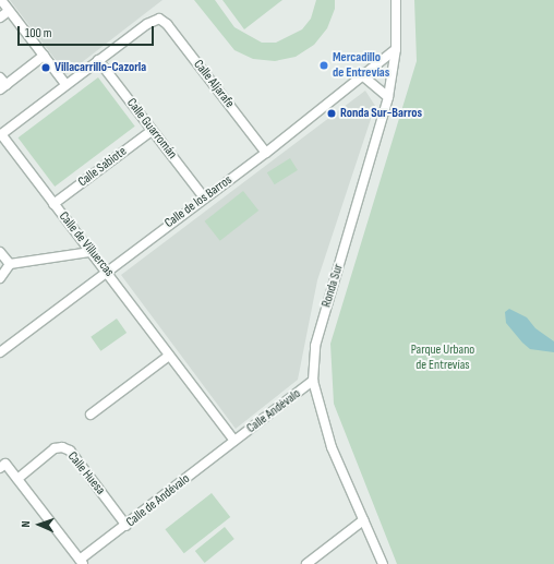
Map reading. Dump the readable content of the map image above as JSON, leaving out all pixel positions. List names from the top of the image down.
{
  "streets": {
    "street": [
      "Calle Aljarafe",
      "Calle Guarromán",
      "Calle Sabiote",
      "Calle de los Barros",
      "Calle de Villuercas",
      "Ronda Sur",
      "Calle Andévalo",
      "Calle Huesa",
      "Calle de Andévalo"
    ]
  },
  "crossings": [
    ["Calle Aljarafe", "Calle Guarromán"],
    ["Calle Aljarafe", "Calle de los Barros"],
    ["Calle Guarromán", "Calle Sabiote"],
    ["Calle Guarromán", "Calle de los Barros"],
    ["Calle Sabiote", "Calle de Villuercas"],
    ["Calle de los Barros", "Calle de Villuercas"],
    ["Calle de los Barros", "Ronda Sur"],
    ["Calle de Villuercas", "Calle Andévalo"],
    ["Calle de Villuercas", "Calle de Andévalo"],
    ["Ronda Sur", "Calle Andévalo"],
    ["Calle Andévalo", "Calle de Andévalo"],
    ["Calle Huesa", "Calle de Andévalo"]
  ],
  "parks": ["Parque Urbano de Entrevías"],
  "places": ["Mercadillo de Entrevías", "Villacarrillo-Cazorla", "Ronda Sur-Barros"],
  "scale_bar": "100 m",
  "north": "left"
}
